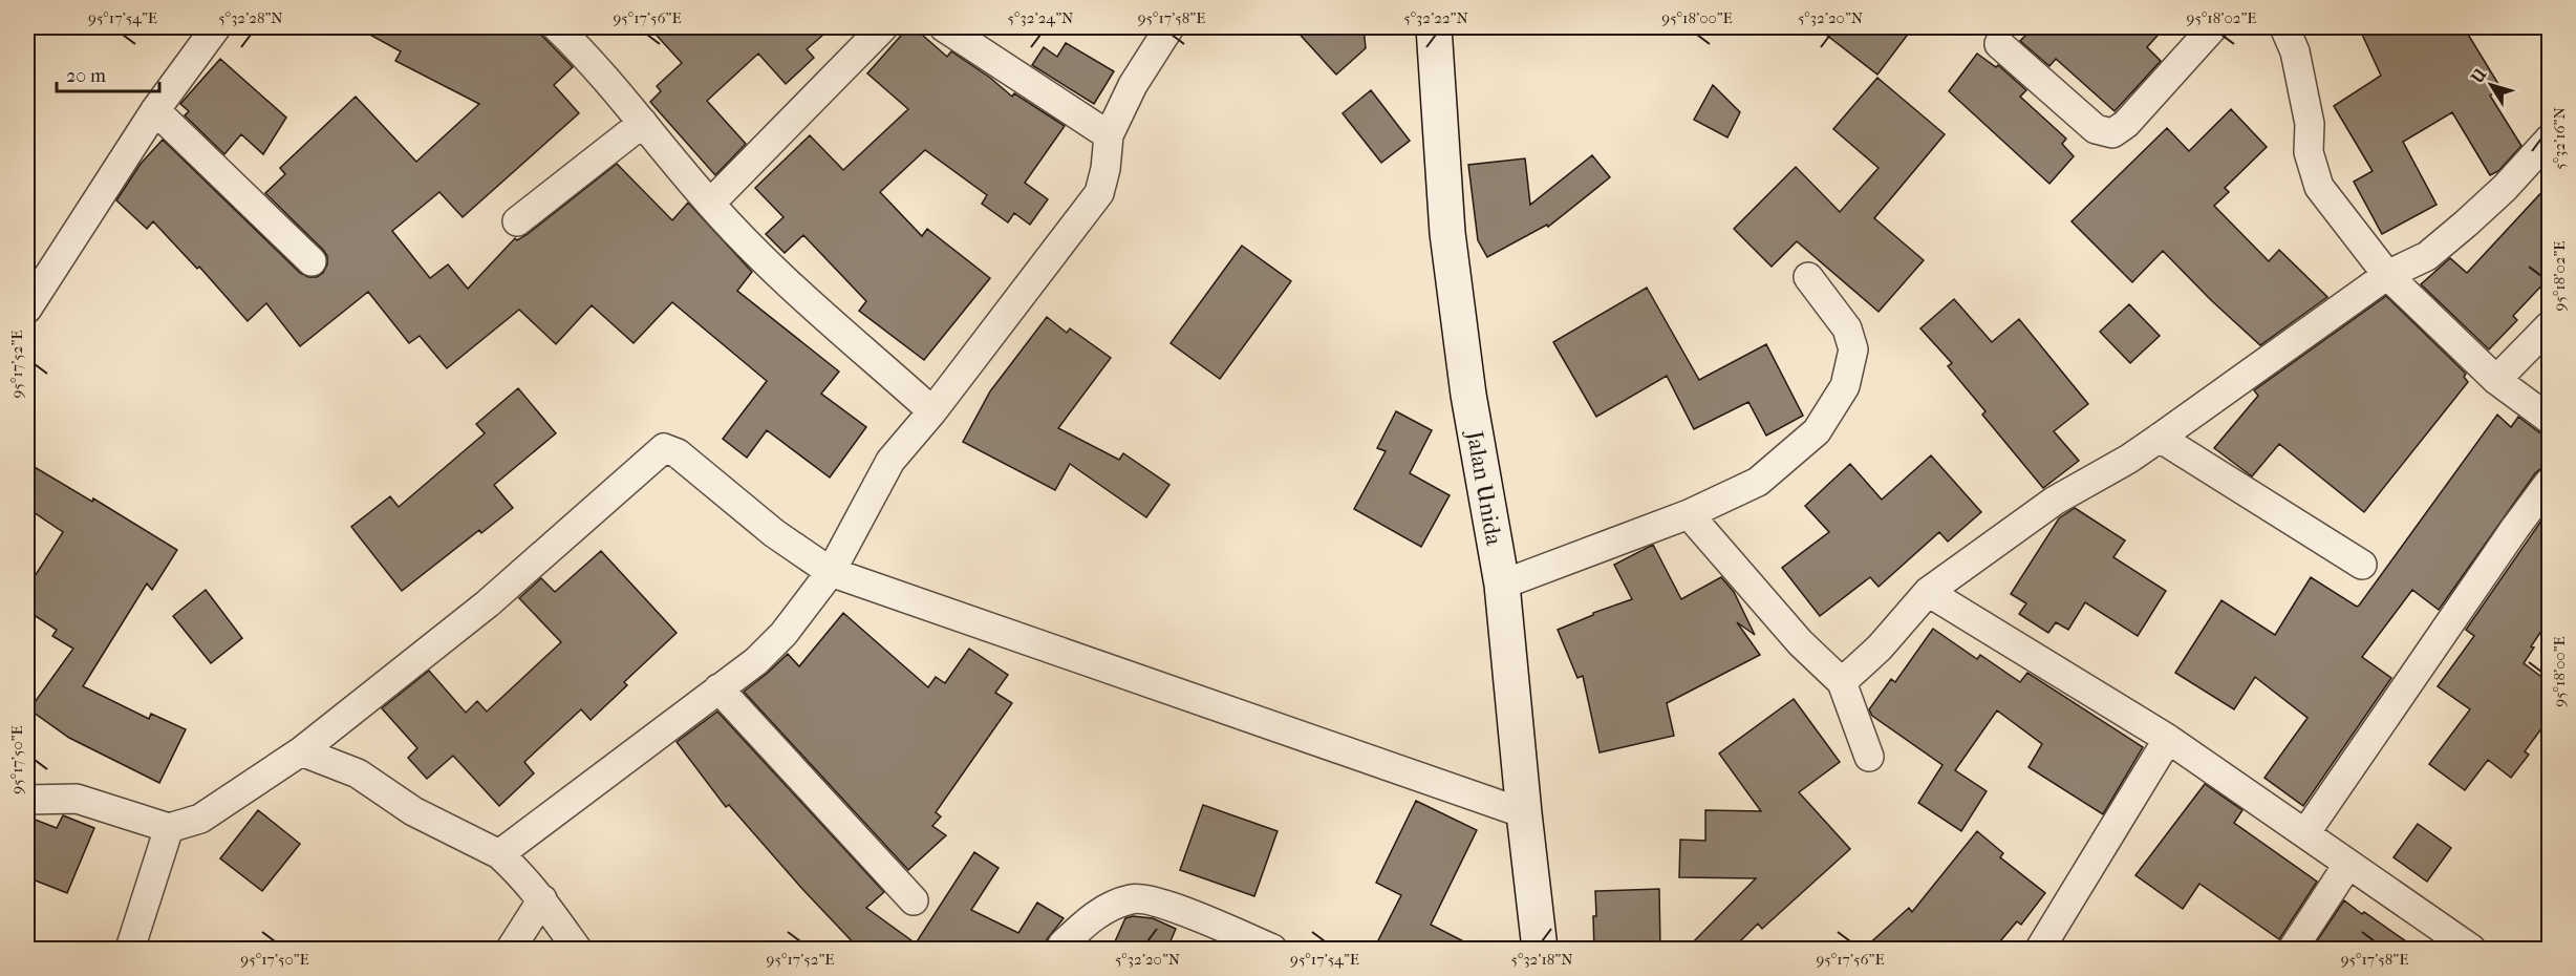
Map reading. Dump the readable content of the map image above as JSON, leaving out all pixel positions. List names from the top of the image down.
{
  "streets": {
    "street": ["Jalan Unida"]
  },
  "scale_bar": "20 m",
  "north": "top left",
  "coordinates": [
    "95°17'54\"E",
    "5°32'28\"N",
    "95°17'56\"E",
    "5°32'24\"N",
    "95°17'58\"E",
    "5°32'22\"N",
    "95°18'00\"E",
    "5°32'20\"N",
    "95°18'02\"E",
    "5°32'16\"N",
    "95°17'52\"E",
    "95°17'50\"E",
    "5°32'18\"N"
  ]
}
